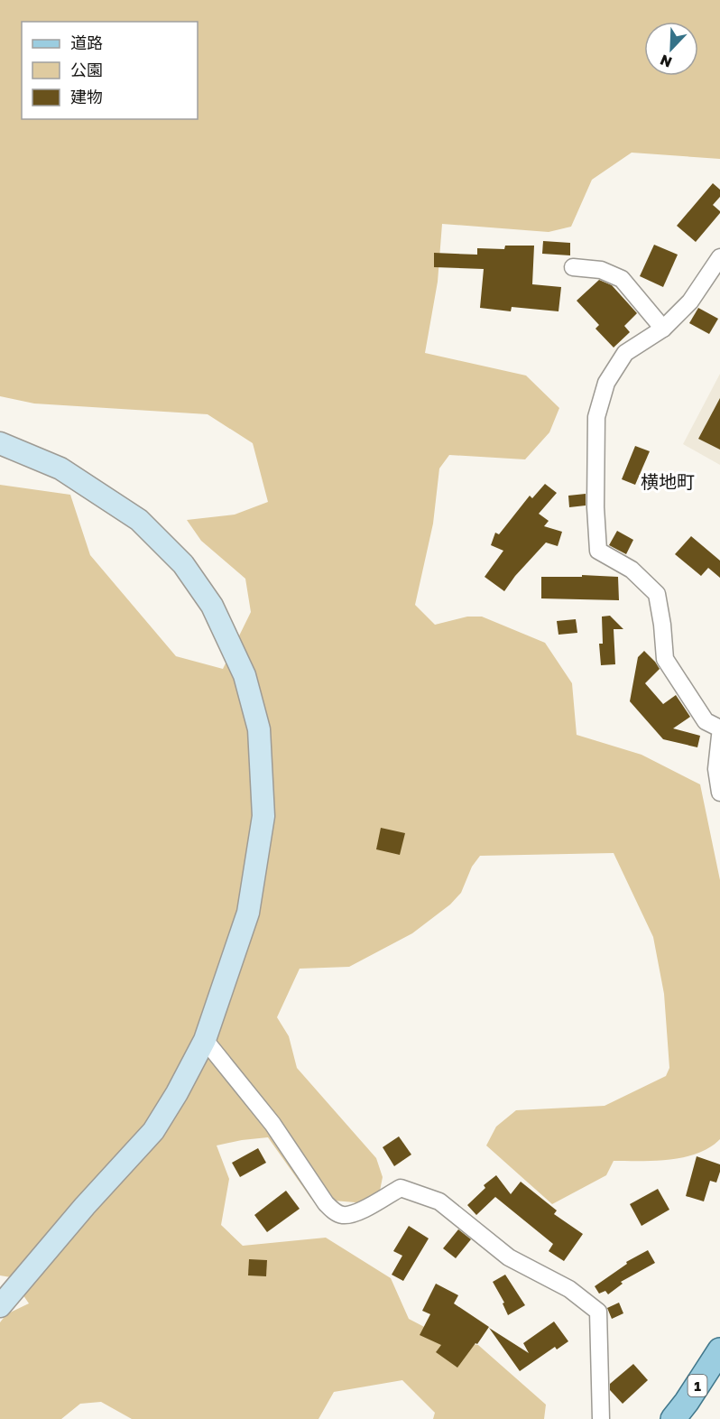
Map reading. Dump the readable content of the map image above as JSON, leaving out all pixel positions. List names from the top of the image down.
{
  "streets": {
    "main road": ["1"]
  },
  "districts": ["横地町"],
  "legend": ["道路", "公園", "建物"],
  "north": "bottom left"
}
